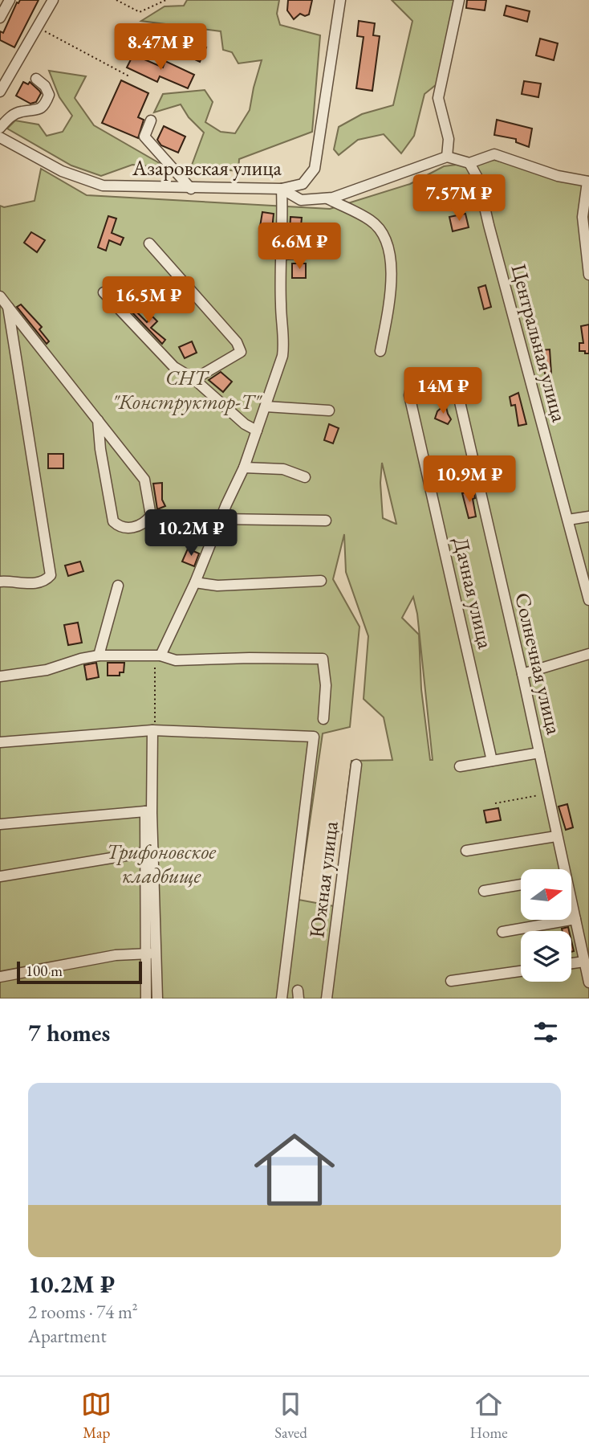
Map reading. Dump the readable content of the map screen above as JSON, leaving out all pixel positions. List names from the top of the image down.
{
  "streets": {
    "street": [
      "Азаровская улица",
      "Центральная улица",
      "Дачная улица",
      "Солнечная улица",
      "Южная улица"
    ]
  },
  "crossings": [
    ["Дачная улица", "Солнечная улица"]
  ],
  "parks": ["СНТ \"Конструктор-Т\"", "Трифоновское кладбище"],
  "scale_bar": "100 m",
  "north": "right",
  "page": {
    "price": [
      "8.47M ₽",
      "7.57M ₽",
      "6.6M ₽",
      "16.5M ₽",
      "14M ₽",
      "10.9M ₽",
      "10.2M ₽"
    ],
    "scale": "100 m",
    "heading": "7 homes",
    "list": [
      {
        "name": "10.2M ₽",
        "note": "2 rooms · 74 m² · Apartment"
      }
    ],
    "tabs": ["Map", "Saved", "Home"]
  }
}
